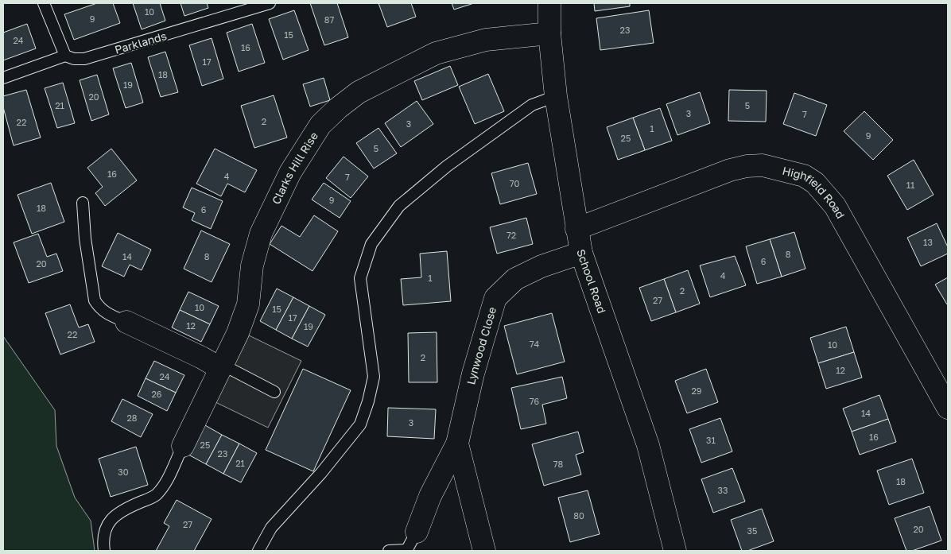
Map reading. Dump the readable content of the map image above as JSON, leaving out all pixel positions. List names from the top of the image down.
{
  "streets": {
    "street": [
      "Clarks Hill Rise",
      "Highfield Road",
      "School Road",
      "Lynwood Close"
    ],
    "lane": ["Parklands"]
  },
  "crossings": [
    ["Clarks Hill Rise", "School Road"],
    ["Highfield Road", "School Road"],
    ["School Road", "Lynwood Close"]
  ],
  "house_numbers": [
    "10",
    "9",
    "87",
    "23",
    "15",
    "24",
    "16",
    "17",
    "18",
    "19",
    "20",
    "21",
    "5",
    "3",
    "7",
    "2",
    "22",
    "3",
    "1",
    "9",
    "25",
    "5",
    "16",
    "4",
    "7",
    "70",
    "11",
    "9",
    "18",
    "6",
    "72",
    "13",
    "8",
    "14",
    "8",
    "6",
    "20",
    "4",
    "1",
    "2",
    "27",
    "10",
    "15",
    "17",
    "12",
    "19",
    "22",
    "74",
    "10",
    "2",
    "12",
    "24",
    "29",
    "26",
    "76",
    "14",
    "28",
    "3",
    "16",
    "31",
    "25",
    "23",
    "21",
    "78",
    "30",
    "18",
    "33",
    "80",
    "27",
    "20",
    "35"
  ]
}
